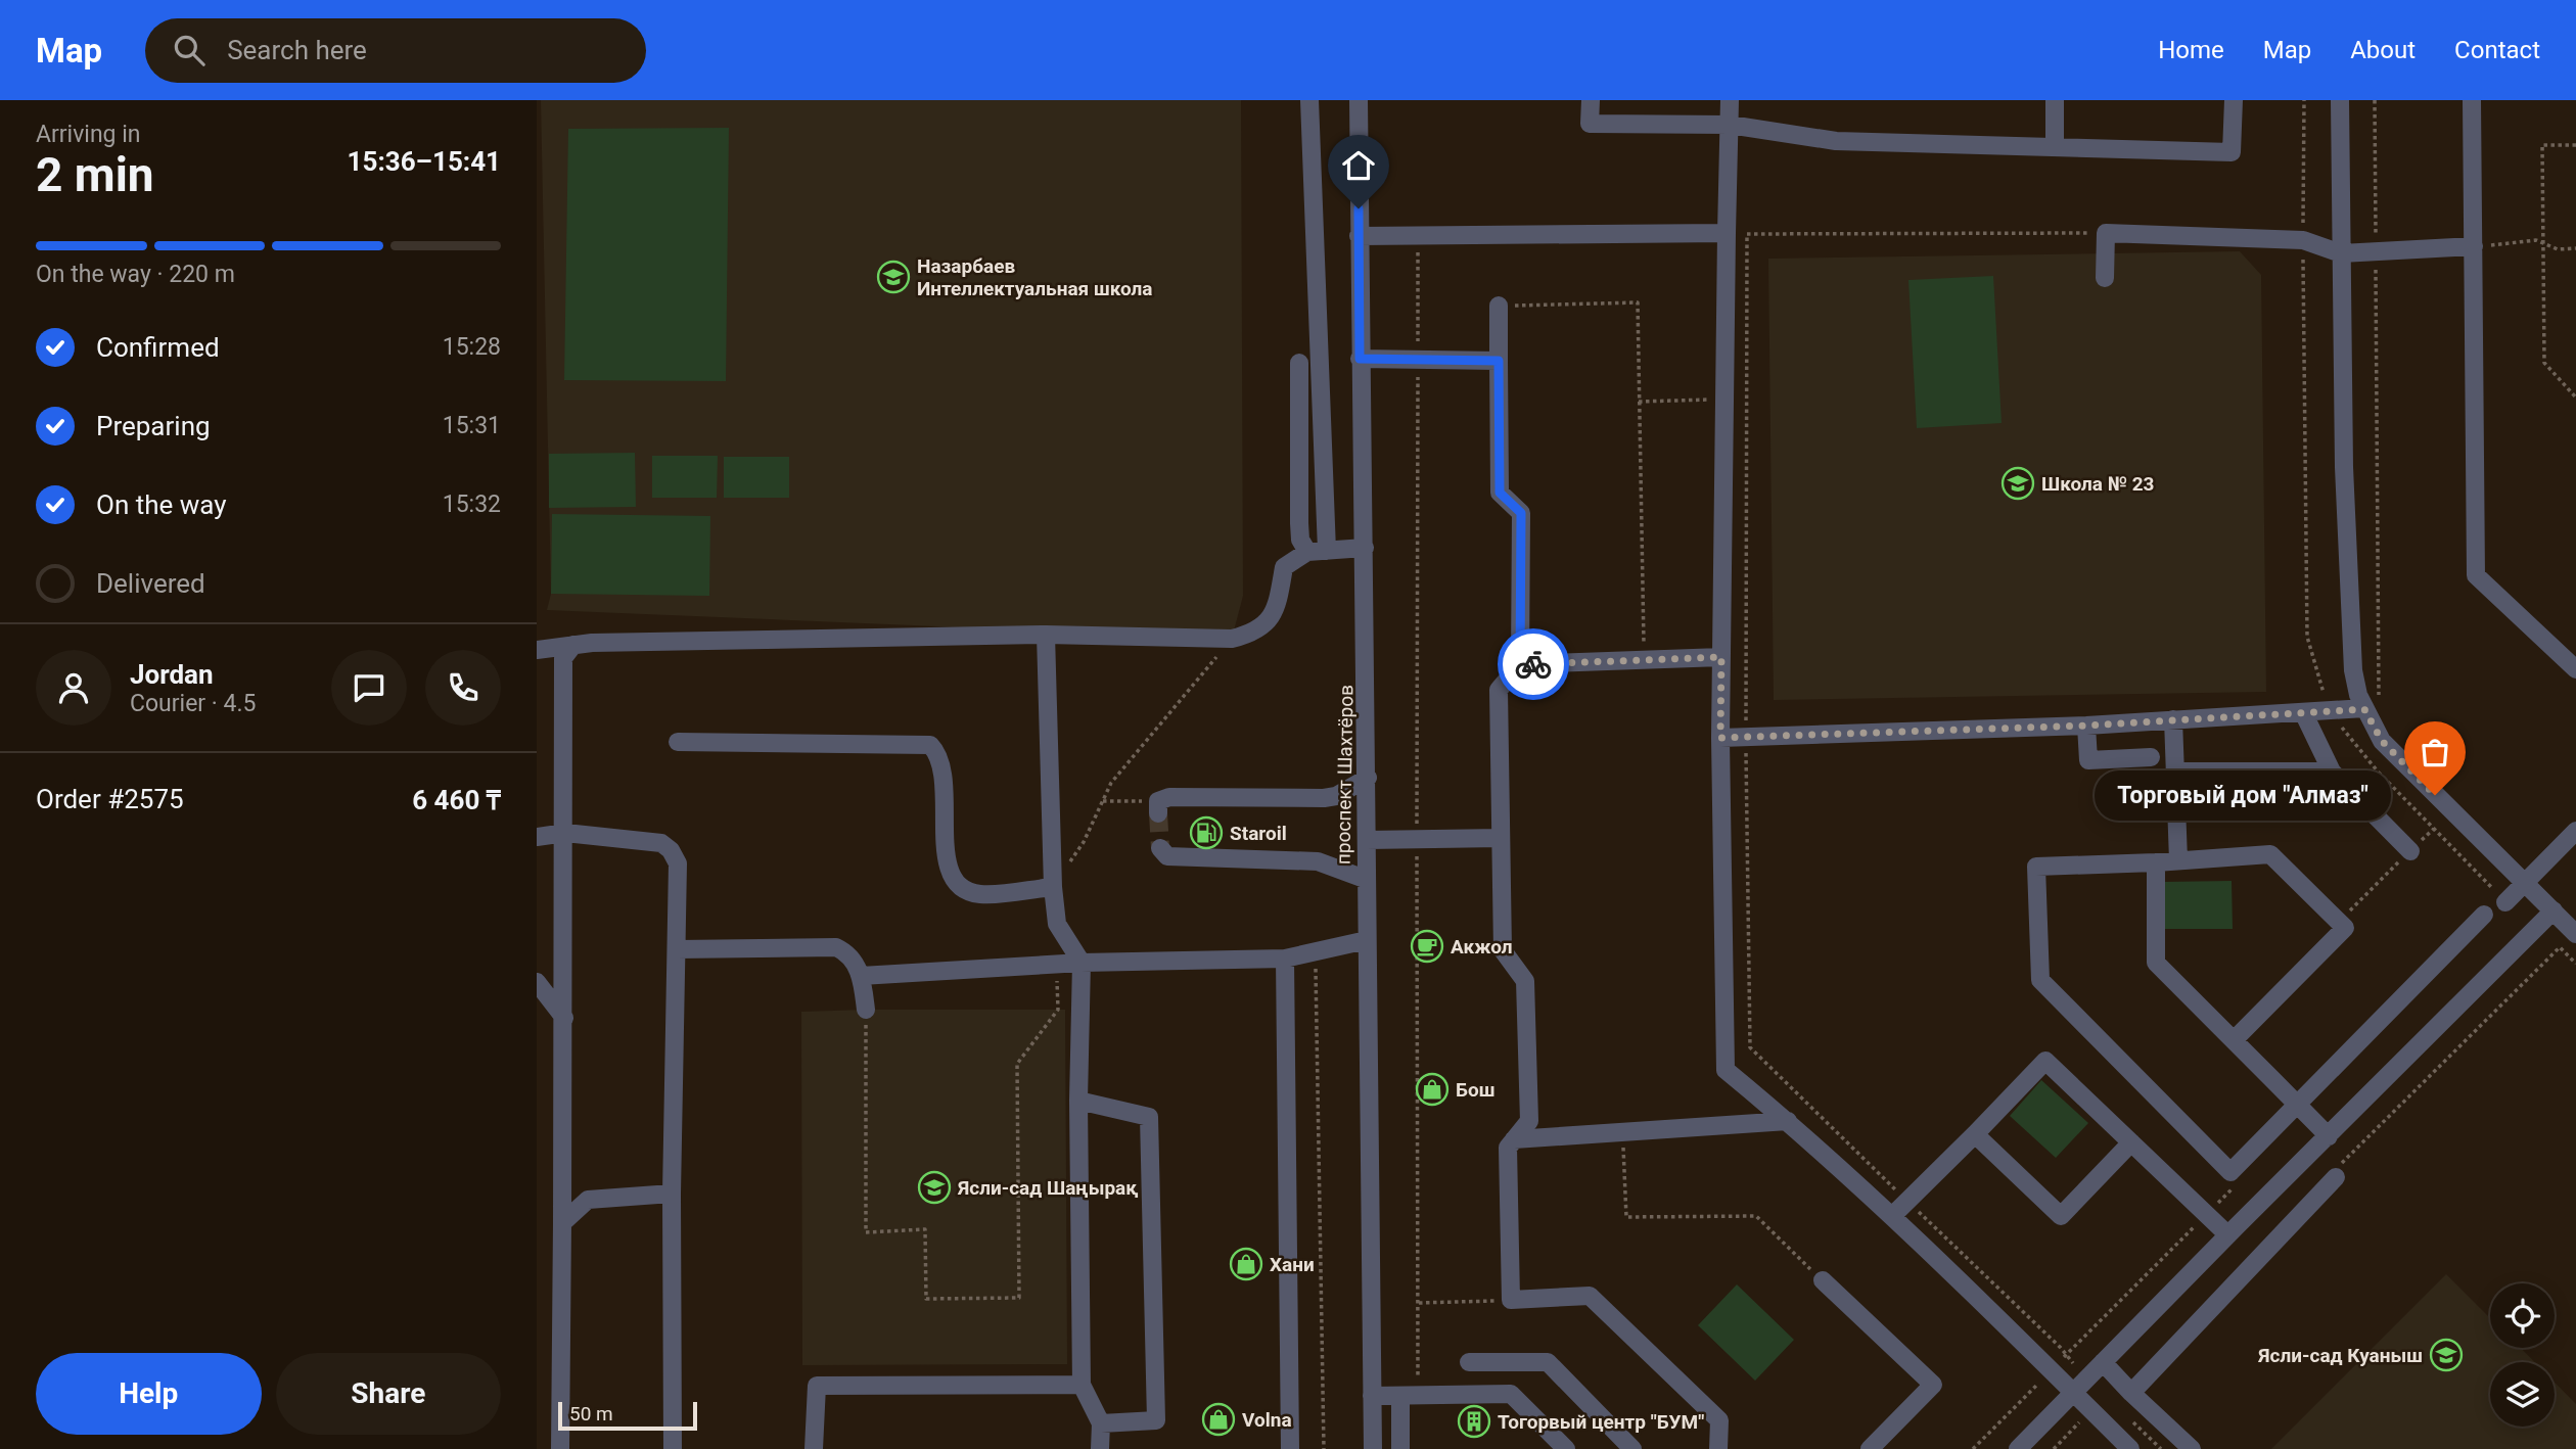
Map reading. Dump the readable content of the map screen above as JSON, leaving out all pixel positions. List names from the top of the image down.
{
  "streets": {
    "street": ["проспект Шахтёров"]
  },
  "places": {
    "school or university": [
      "Назарбаев Интеллектуальная школа",
      "Школа № 23",
      "Ясли-сад Шаңырақ",
      "Ясли-сад Куаныш"
    ],
    "other": ["Торговый дом \"Алмаз\""],
    "fuel station": ["Staroil"],
    "cafe": ["Акжол"],
    "shop": ["Бош", "Хани", "Volna"],
    "building": ["Тогорвый центр \"БУМ\""]
  },
  "scale_bar": "50 m",
  "page": {
    "header": "Map",
    "search": "Search here",
    "nav": [
      "Home",
      "Map",
      "About",
      "Contact"
    ],
    "heading": ["2 min", "Arriving in", "15:36–15:41"],
    "panel": [
      "Jordan",
      "Courier · 4.5",
      "Order #2575",
      "6 460 ₸"
    ],
    "bar": "On the way · 220 m",
    "list": [
      ["Confirmed", "15:28"],
      ["Preparing", "15:31"],
      ["On the way", "15:32"],
      "Delivered"
    ],
    "bubble": "Торговый дом \"Алмаз\"",
    "buttons": ["Help", "Share"],
    "scale": "50 m"
  }
}
